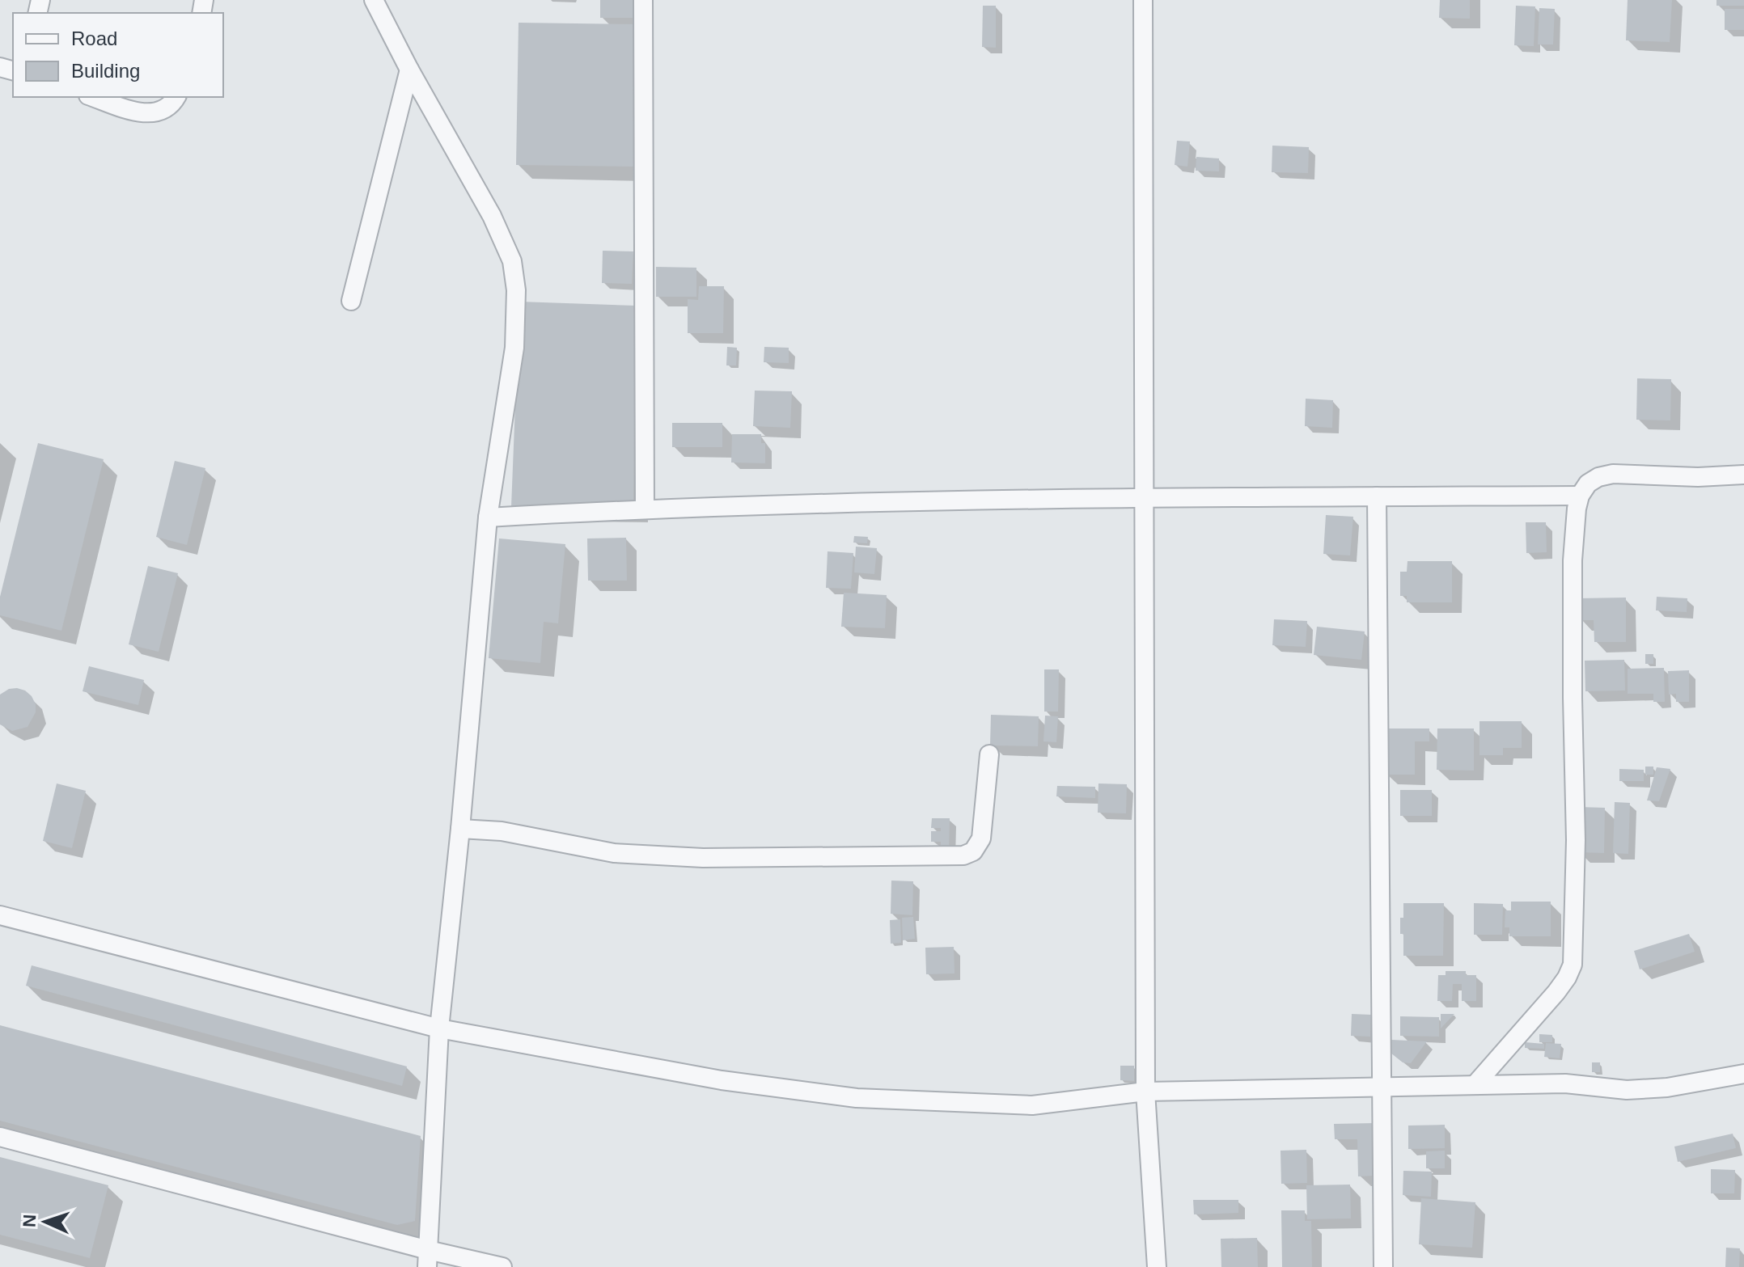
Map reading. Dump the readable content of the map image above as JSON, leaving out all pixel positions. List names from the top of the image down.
{
  "legend": ["Road", "Building"],
  "north": "left"
}
